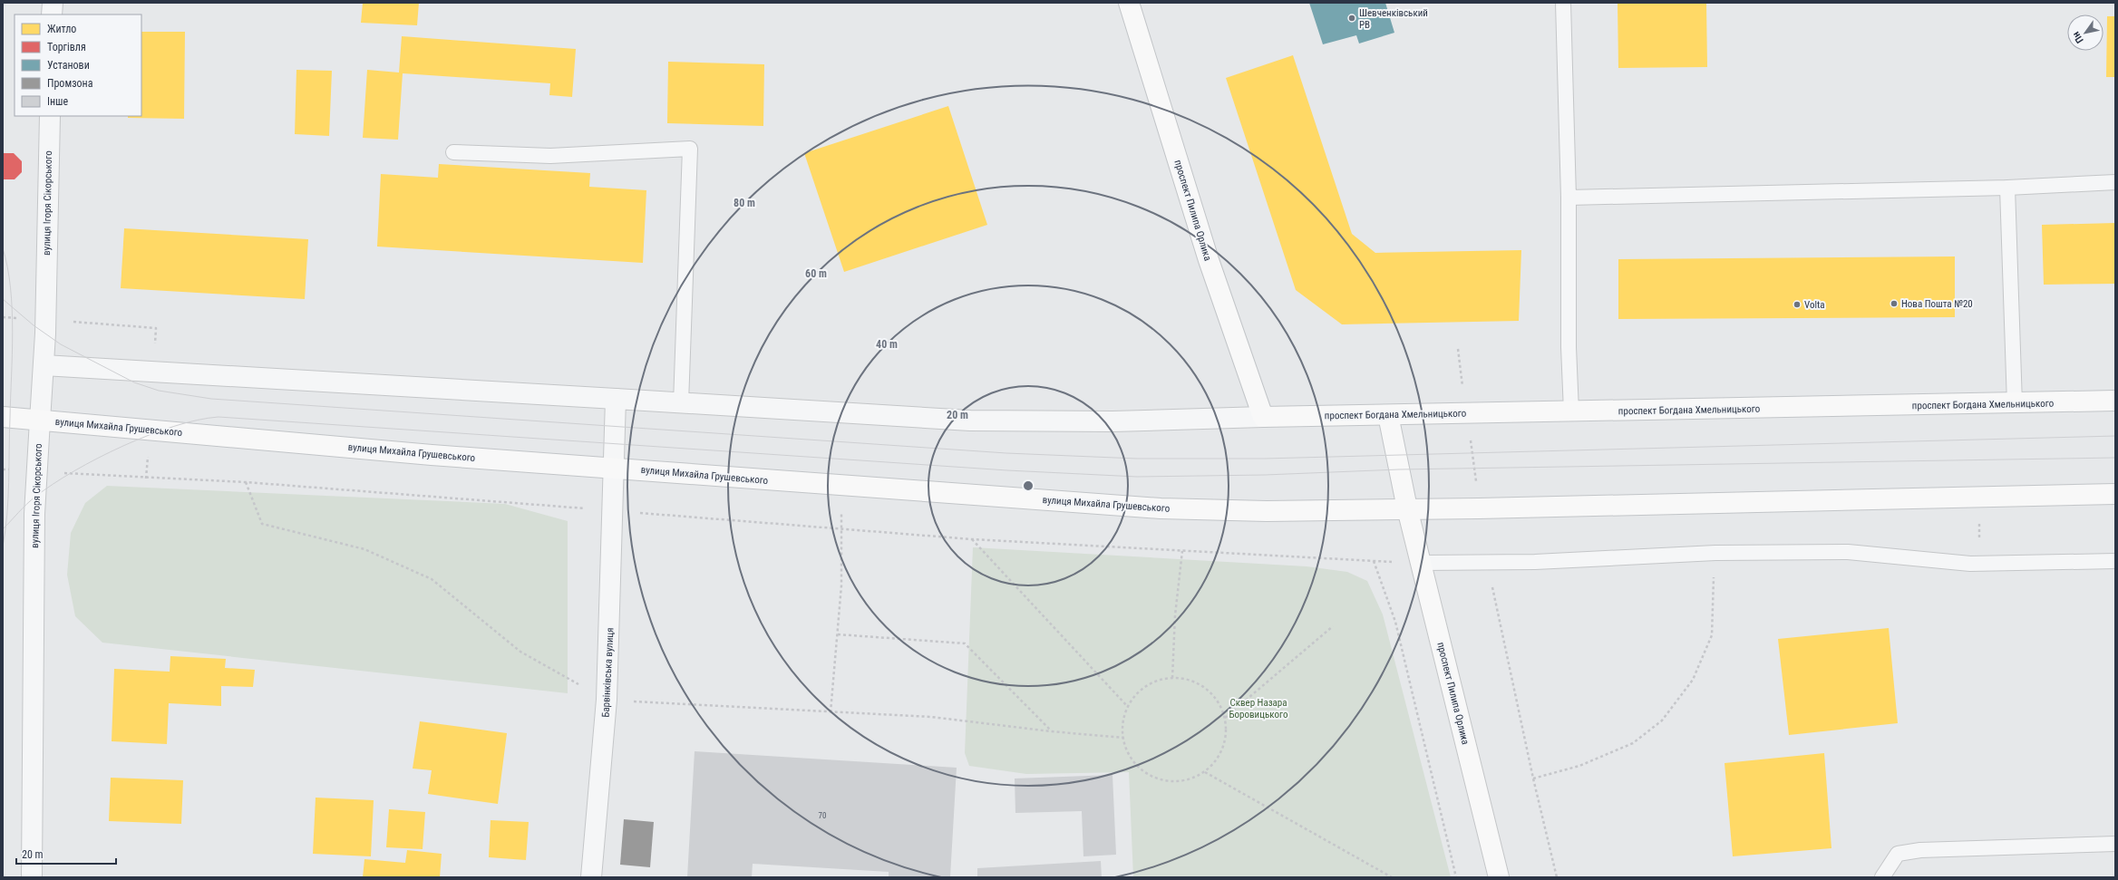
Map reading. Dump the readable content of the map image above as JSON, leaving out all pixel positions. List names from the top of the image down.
{
  "streets": {
    "main road": ["проспект Пилипа Орлика", "проспект Богдана Хмельницького", "вулиця Михайла Грушевського"],
    "street": ["вулиця Ігоря Сікорського", "Барвінківська вулиця"]
  },
  "crossings": [
    ["вулиця Ігоря Сікорського", "вулиця Михайла Грушевського"],
    ["проспект Пилипа Орлика", "проспект Богдана Хмельницького"],
    ["проспект Пилипа Орлика", "вулиця Михайла Грушевського"],
    ["вулиця Михайла Грушевського", "Барвінківська вулиця"]
  ],
  "parks": ["Сквер Назара Боровицького"],
  "places": ["Шевченківський РВ", "Нова Пошта №20", "Volta"],
  "house_numbers": ["70"],
  "legend": [
    "Житло",
    "Торгівля",
    "Установи",
    "Промзона",
    "Інше"
  ],
  "scale_bar": "20 m",
  "north": "bottom left",
  "rings": [
    "80 m",
    "60 m",
    "40 m",
    "20 m"
  ]
}
